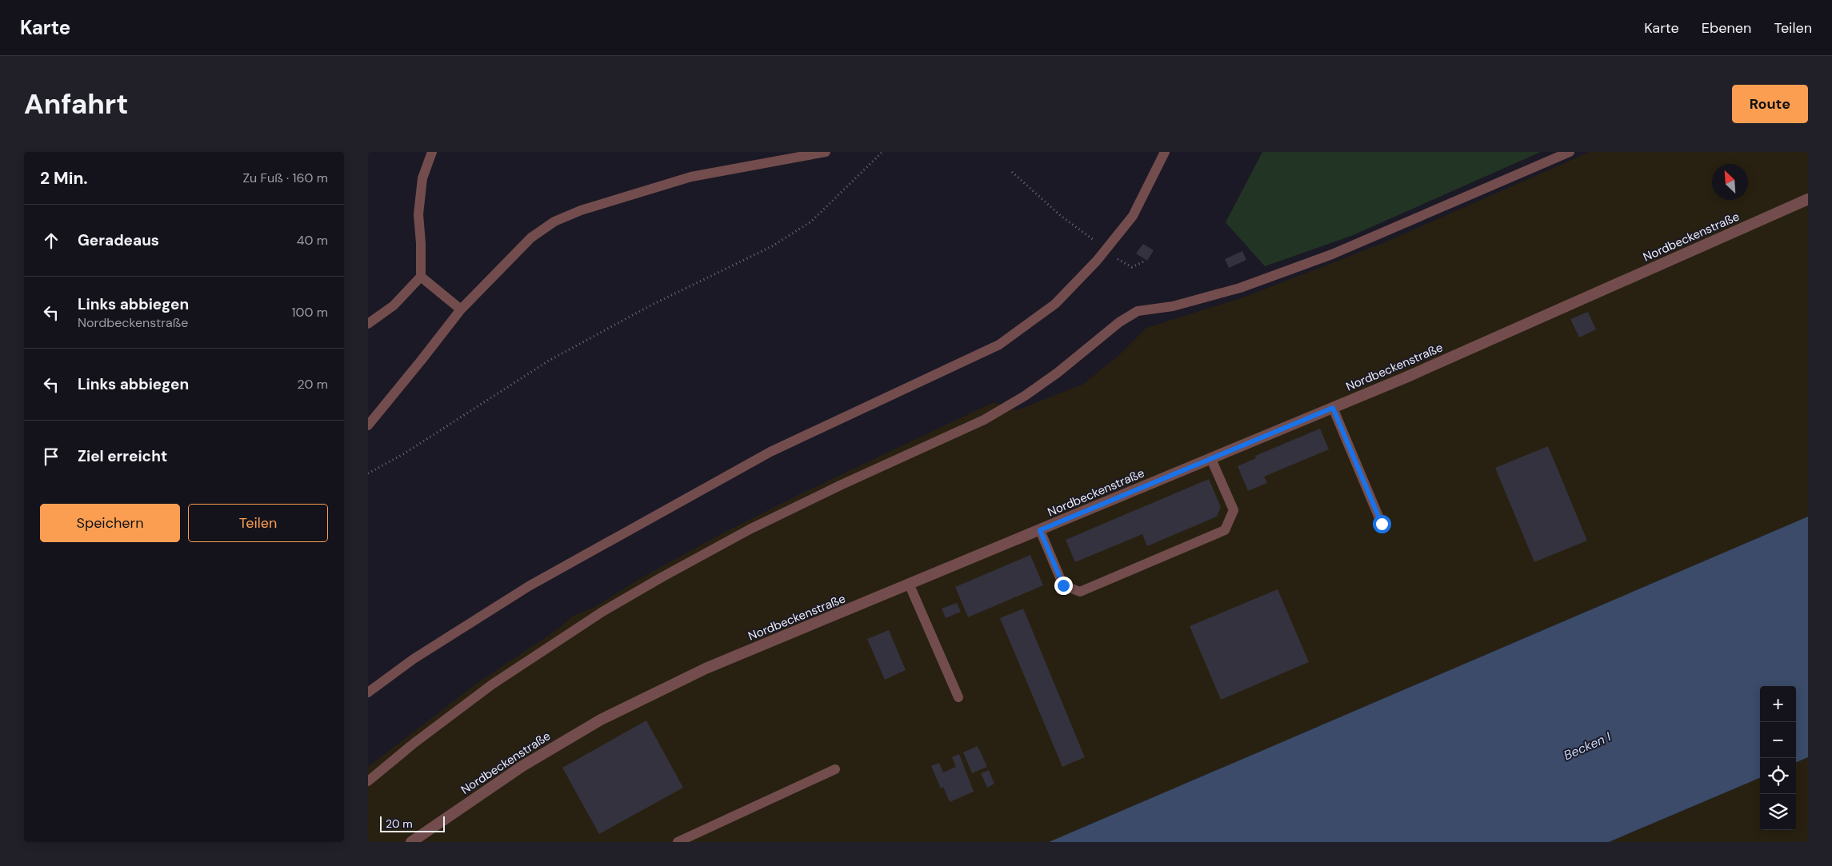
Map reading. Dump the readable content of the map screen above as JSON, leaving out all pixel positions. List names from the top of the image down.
{
  "streets": {
    "street": ["Nordbeckenstraße"]
  },
  "water": ["Becken I"],
  "scale_bar": "20 m",
  "north": "top left",
  "page": {
    "header": "Karte",
    "nav": ["Karte", "Ebenen", "Teilen"],
    "buttons": [
      "Route",
      ["Speichern", "Teilen"]
    ],
    "title": "Anfahrt",
    "heading": ["2 Min.", "Zu Fuß · 160 m"],
    "list": [
      ["Geradeaus", "40 m"],
      ["Links abbiegen", "Nordbeckenstraße", "100 m"],
      ["Links abbiegen", "20 m"],
      "Ziel erreicht"
    ],
    "map_buttons": ["+", "−"],
    "scale": "20 m"
  }
}
